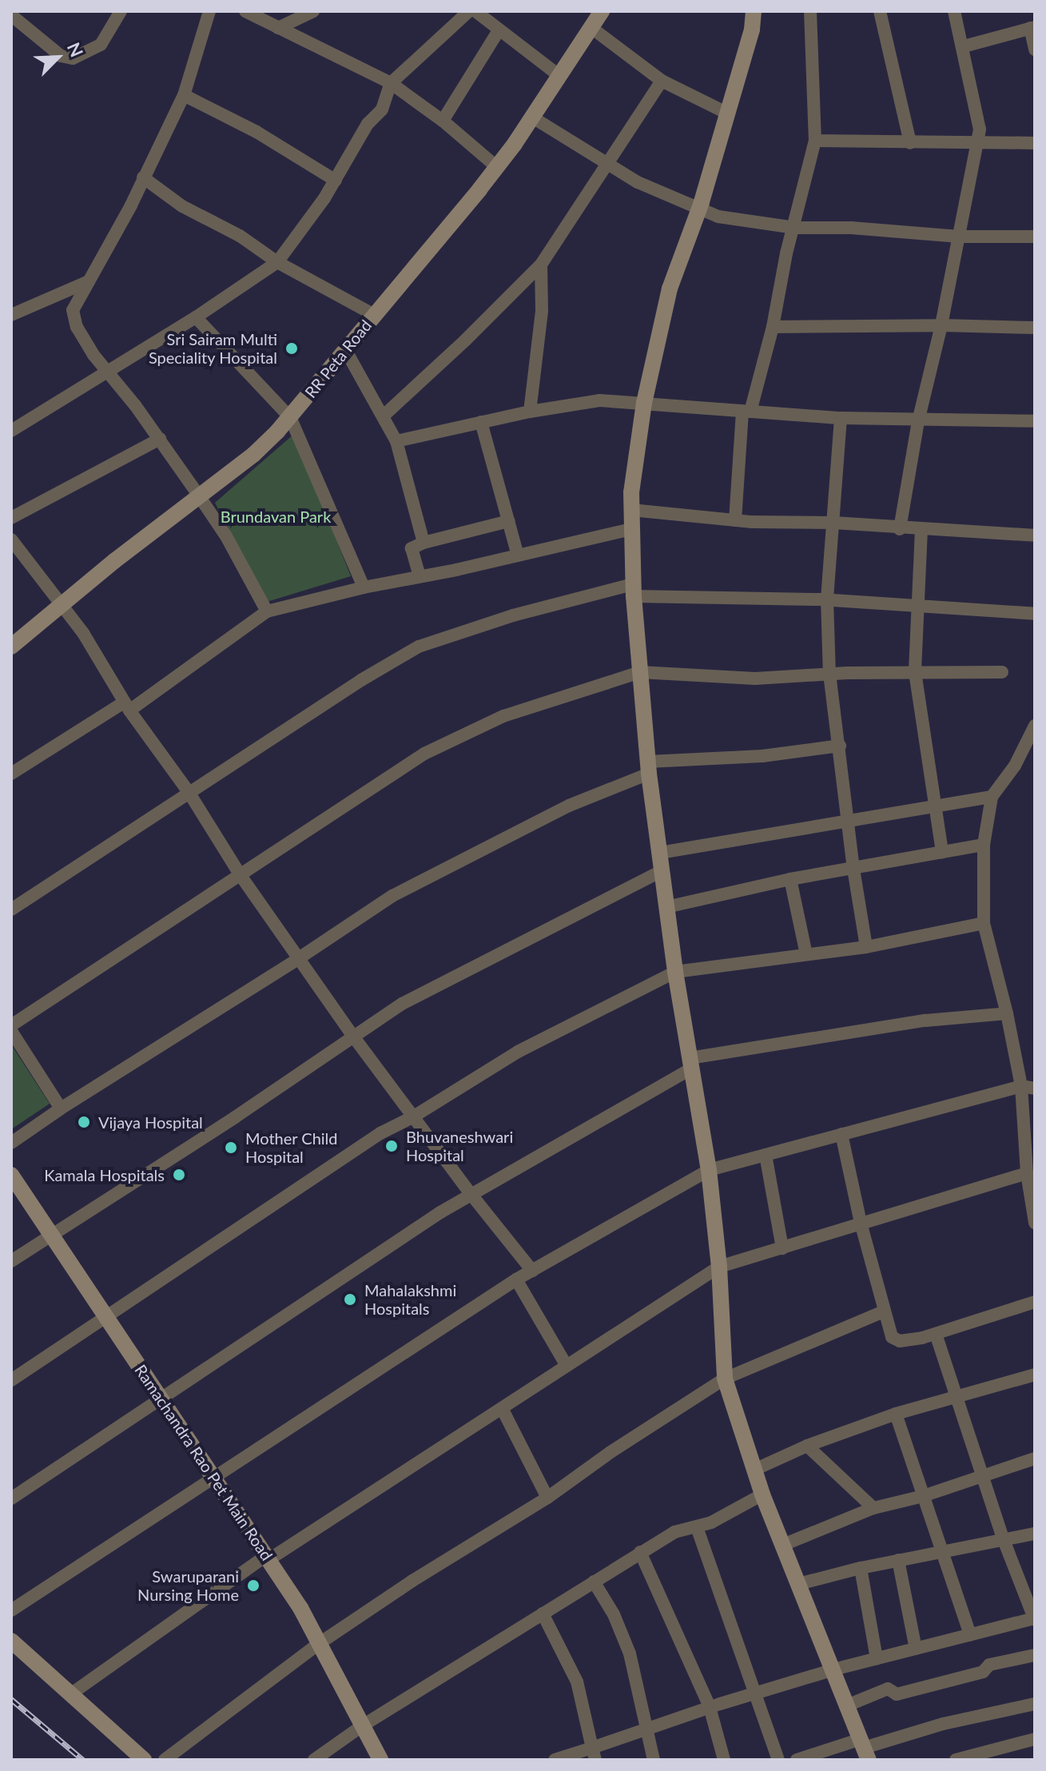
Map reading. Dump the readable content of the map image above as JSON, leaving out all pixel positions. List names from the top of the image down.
{
  "streets": {
    "main road": ["RR Peta Road", "Ramachandra Rao Pet Main Road"]
  },
  "parks": ["Brundavan Park"],
  "places": [
    "Sri Sairam Multi Speciality Hospital",
    "Vijaya Hospital",
    "Bhuvaneshwari Hospital",
    "Mother Child Hospital",
    "Kamala Hospitals",
    "Mahalakshmi Hospitals",
    "Swaruparani Nursing Home"
  ],
  "north": "top right"
}
